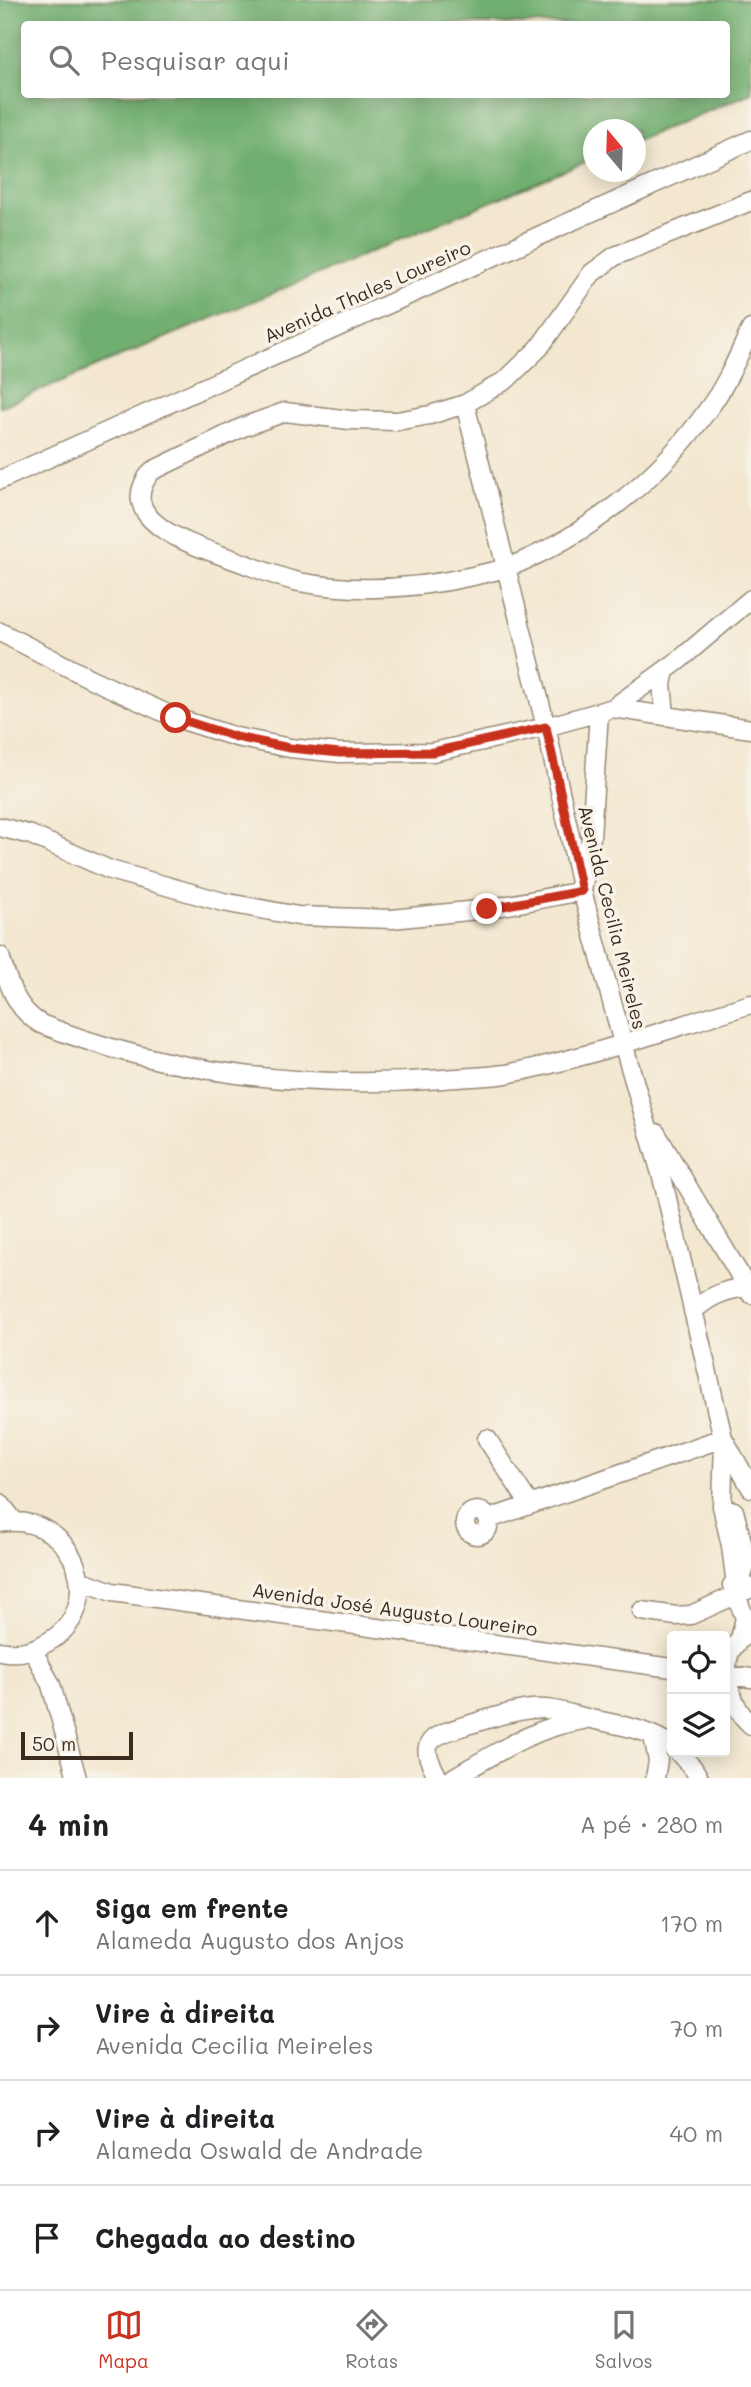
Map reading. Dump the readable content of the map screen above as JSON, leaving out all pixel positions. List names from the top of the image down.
{
  "streets": {
    "street": ["Avenida Thales Loureiro", "Avenida Cecilia Meireles", "Avenida José Augusto Loureiro"]
  },
  "scale_bar": "50 m",
  "north": "top",
  "page": {
    "search": "Pesquisar aqui",
    "scale": "50 m",
    "heading": ["4 min", "A pé · 280 m"],
    "list": [
      ["Siga em frente", "Alameda Augusto dos Anjos", "170 m"],
      ["Vire à direita", "Avenida Cecilia Meireles", "70 m"],
      ["Vire à direita", "Alameda Oswald de Andrade", "40 m"],
      "Chegada ao destino"
    ],
    "nav": ["Mapa", "Rotas", "Salvos"]
  }
}
